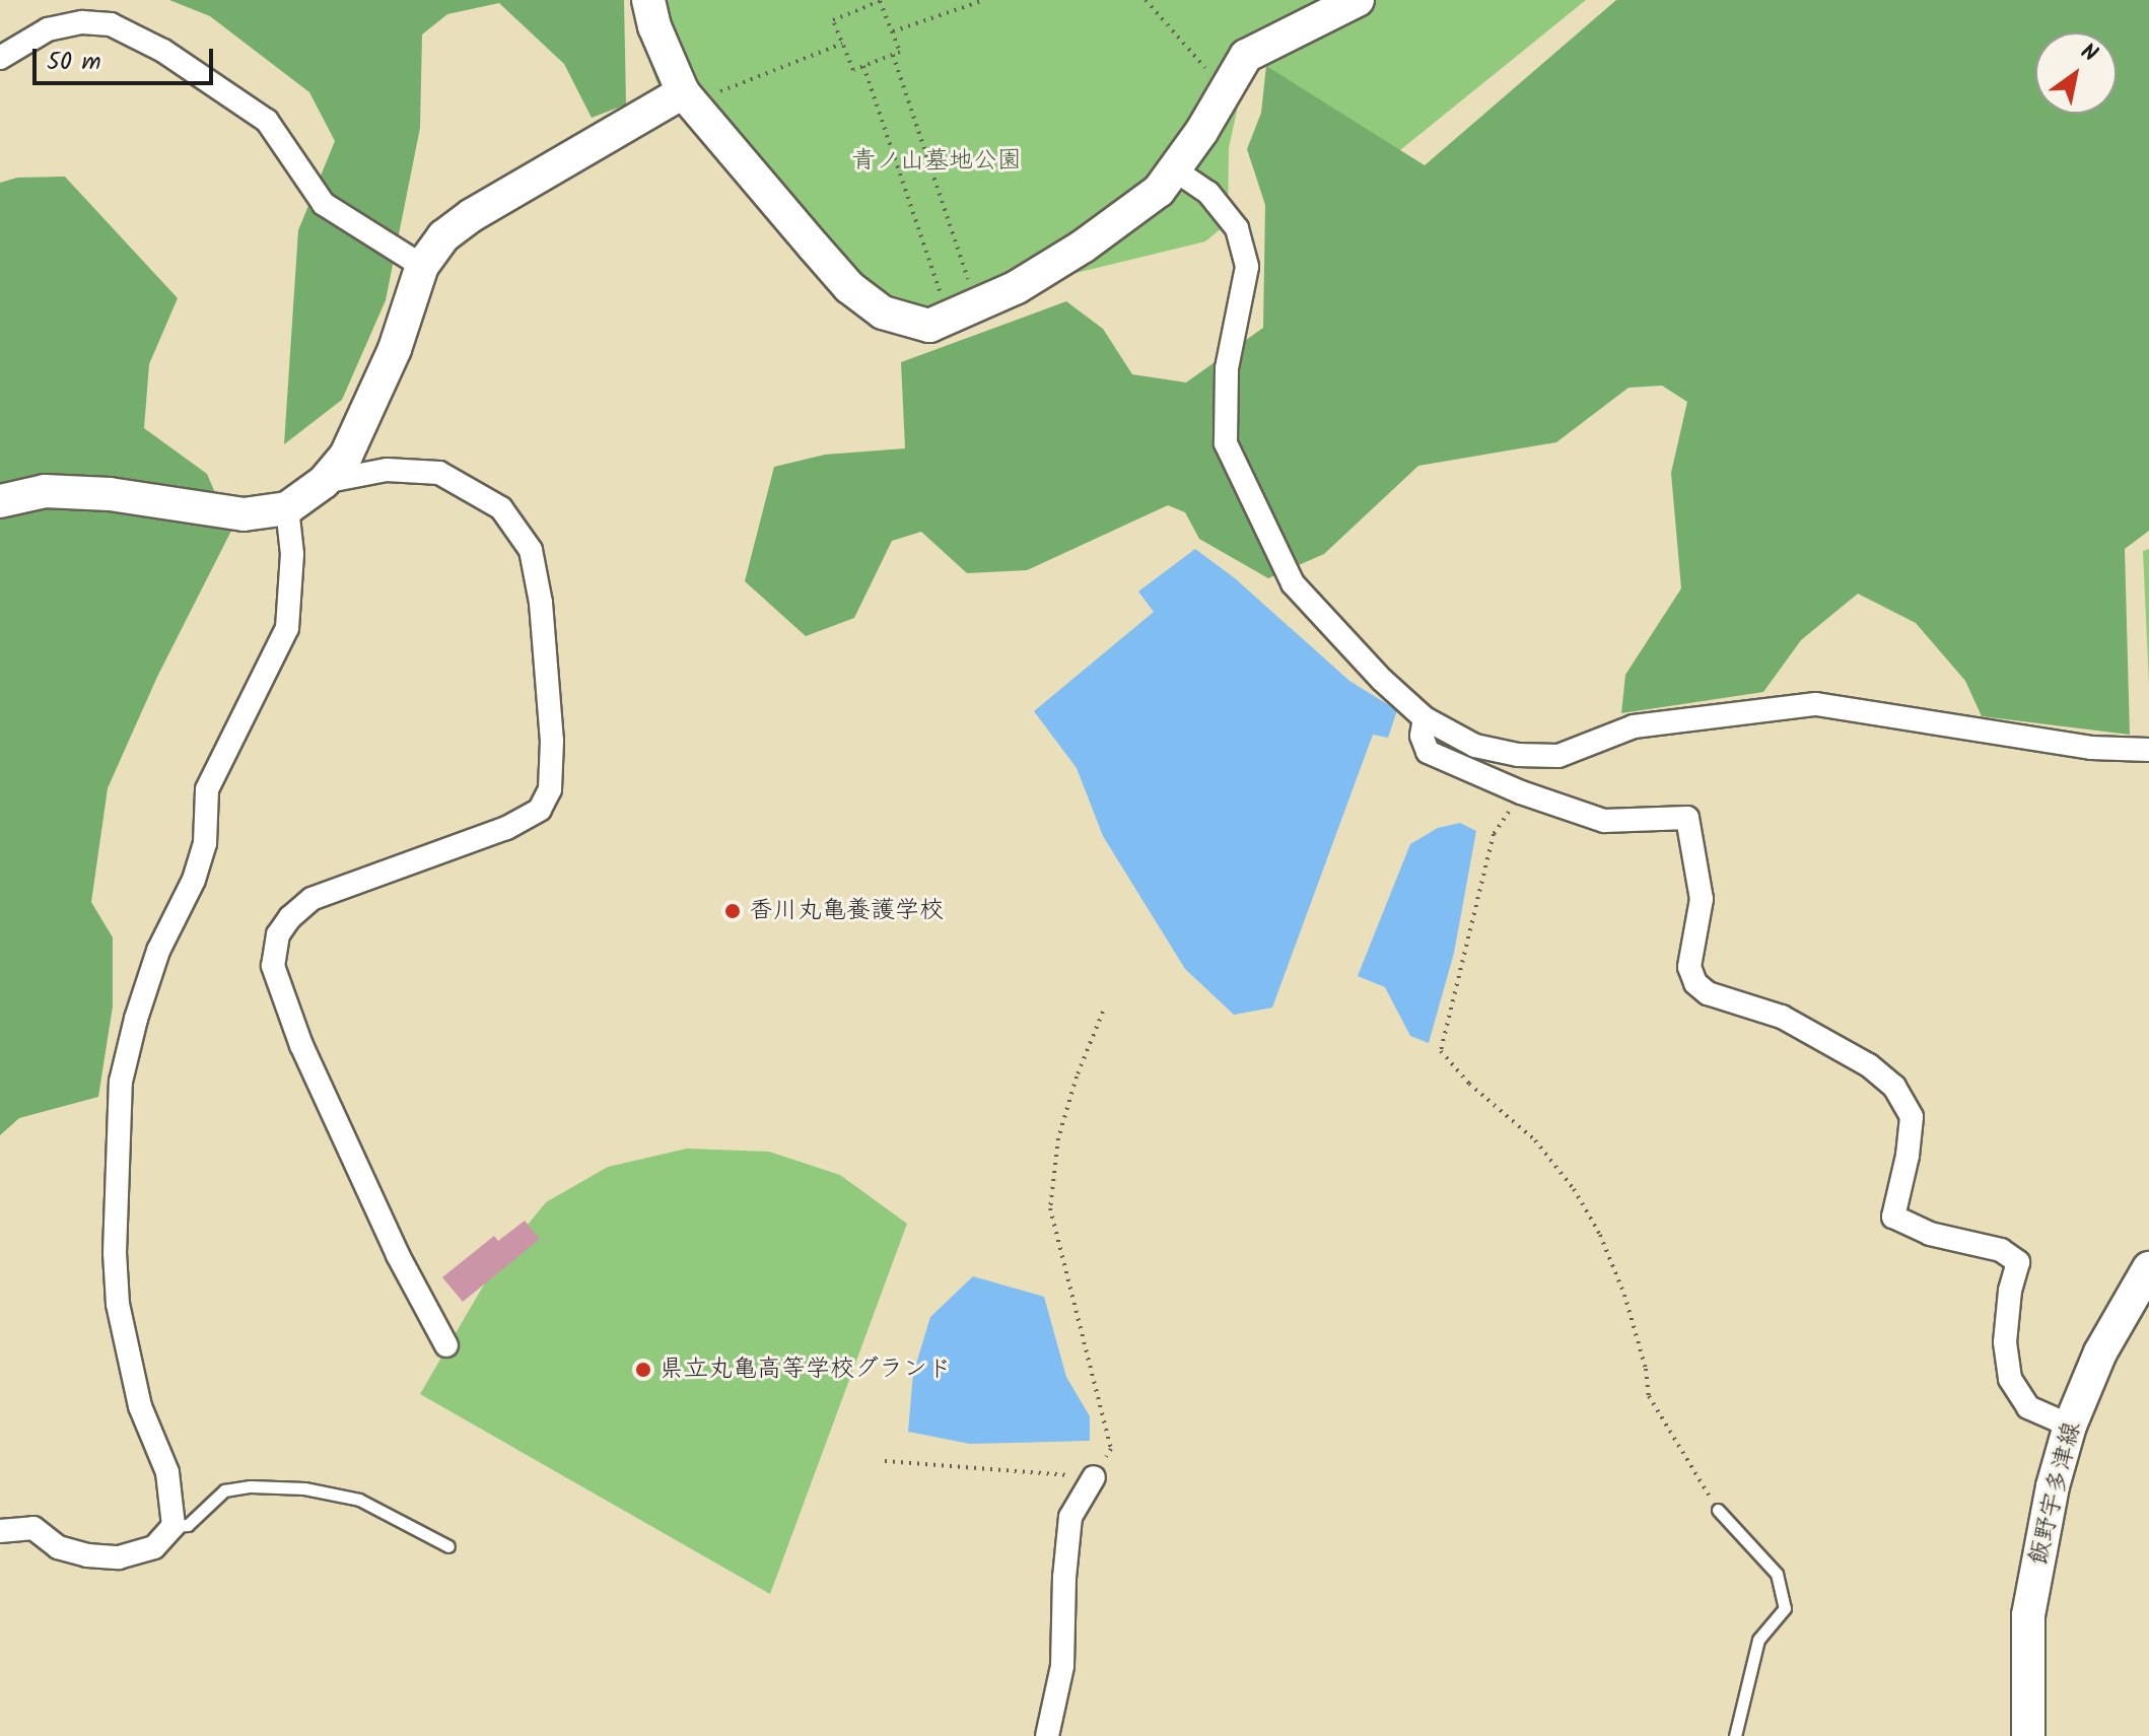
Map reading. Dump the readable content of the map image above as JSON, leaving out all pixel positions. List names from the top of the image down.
{
  "streets": {
    "street": ["飯野宇多津線"]
  },
  "parks": ["青ノ山墓地公園"],
  "places": ["香川丸亀養護学校", "県立丸亀高等学校グランド"],
  "scale_bar": "50 m",
  "north": "top right"
}
